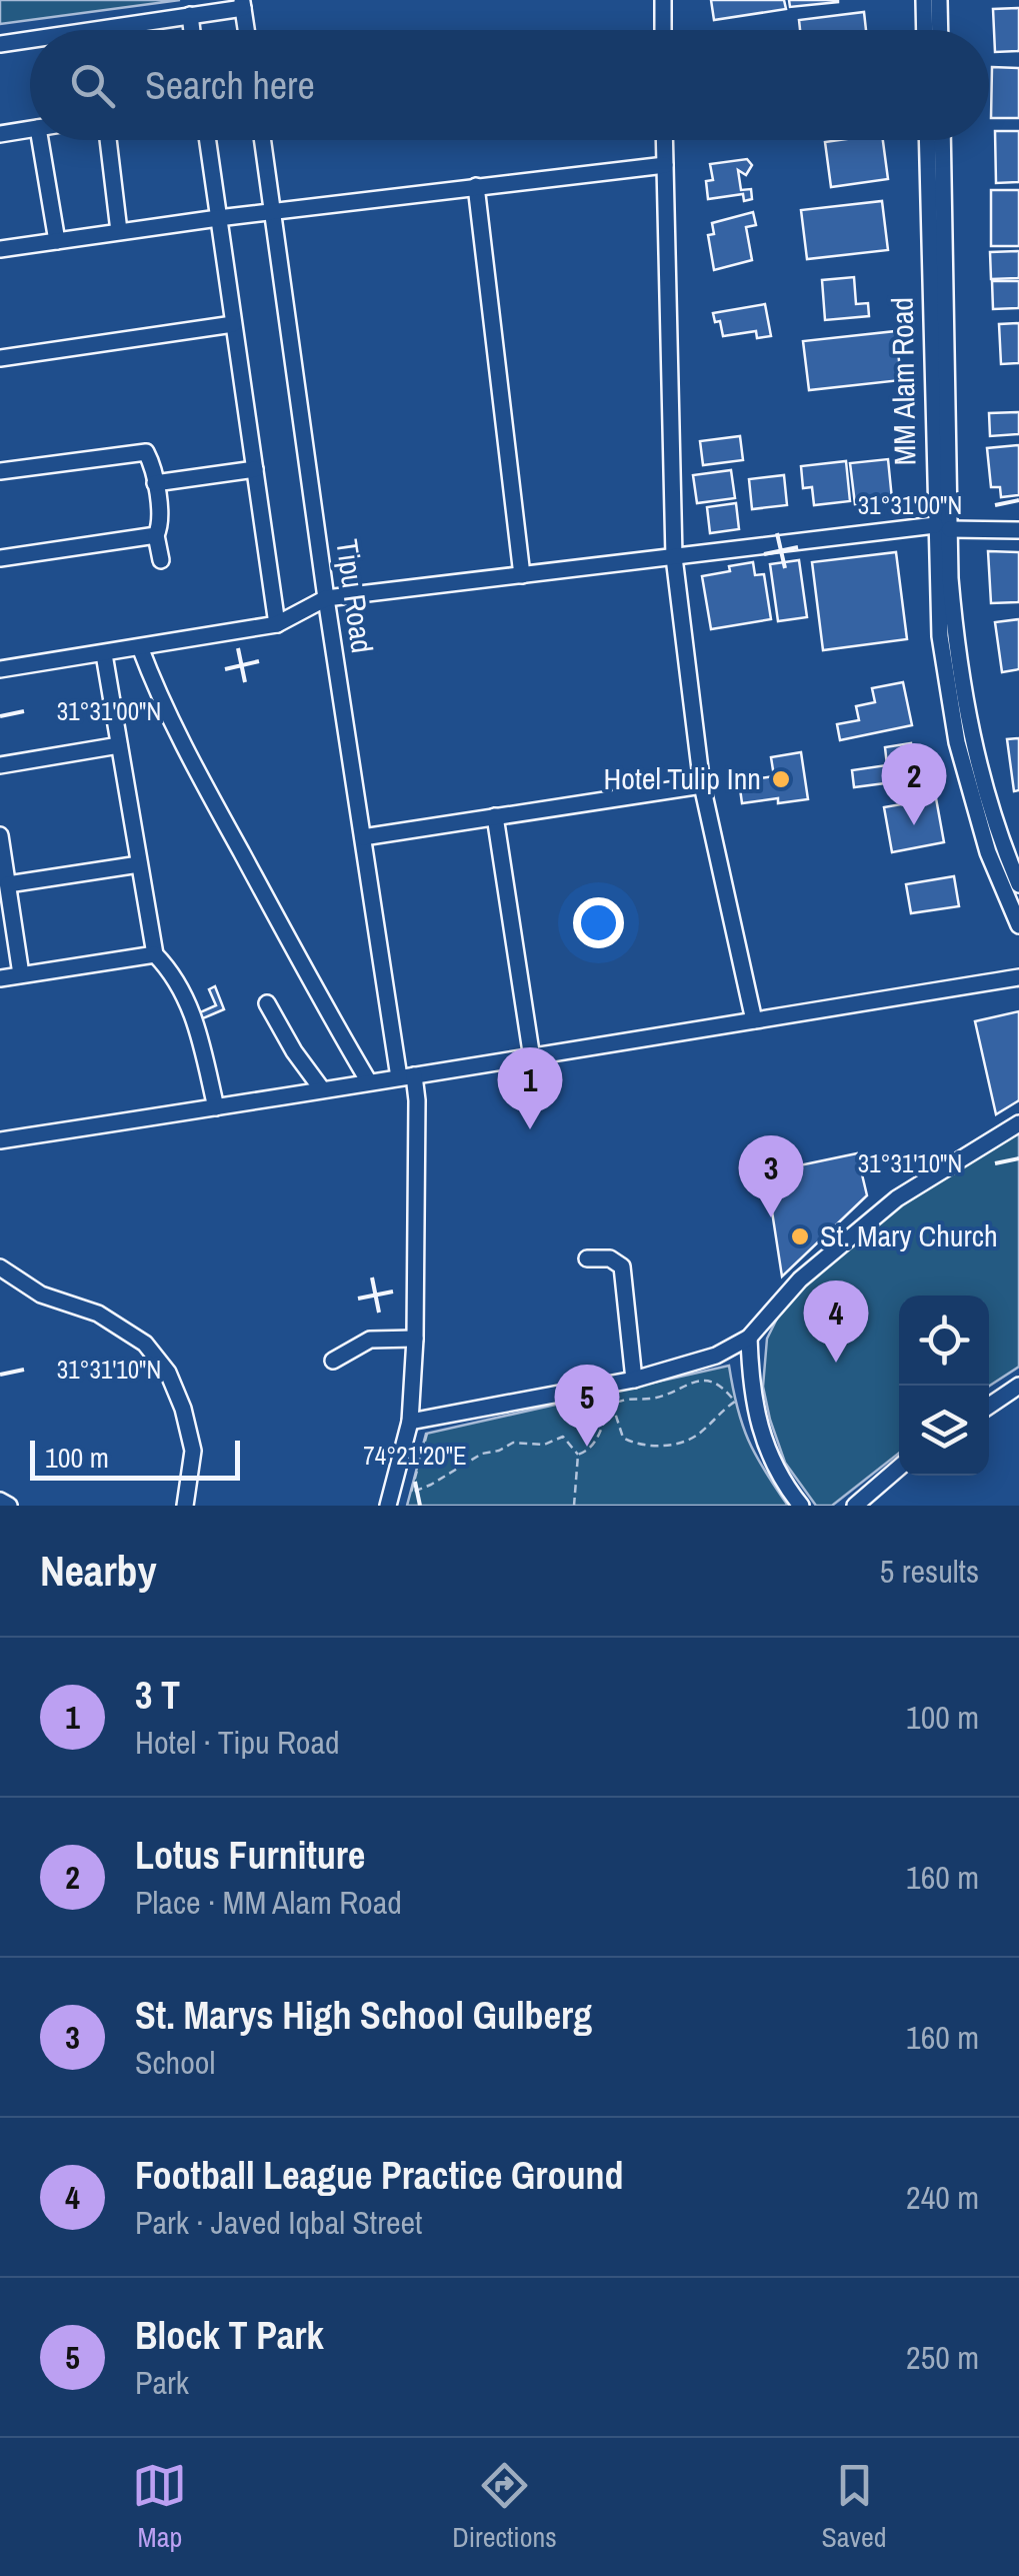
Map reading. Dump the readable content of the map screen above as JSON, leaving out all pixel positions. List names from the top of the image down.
{
  "streets": {
    "street": ["MM Alam Road", "Tipu Road"]
  },
  "places": ["Hotel Tulip Inn", "St. Mary Church"],
  "scale_bar": "100 m",
  "page": {
    "search": "Search here",
    "pins": [
      "2",
      "1",
      "3",
      "4",
      "5"
    ],
    "scale": "100 m",
    "heading": ["Nearby", "5 results"],
    "list": [
      {
        "mark": "1",
        "name": "3 T",
        "note": "Hotel · Tipu Road",
        "value": "100 m"
      },
      {
        "mark": "2",
        "name": "Lotus Furniture",
        "note": "Place · MM Alam Road",
        "value": "160 m"
      },
      {
        "mark": "3",
        "name": "St. Marys High School Gulberg",
        "note": "School",
        "value": "160 m"
      },
      {
        "mark": "4",
        "name": "Football League Practice Ground",
        "note": "Park · Javed Iqbal Street",
        "value": "240 m"
      },
      {
        "mark": "5",
        "name": "Block T Park",
        "note": "Park",
        "value": "250 m"
      }
    ],
    "nav": ["Map", "Directions", "Saved"]
  },
  "coordinates": ["31°31'00\"N", "31°31'10\"N", "74°21'20\"E"]
}
